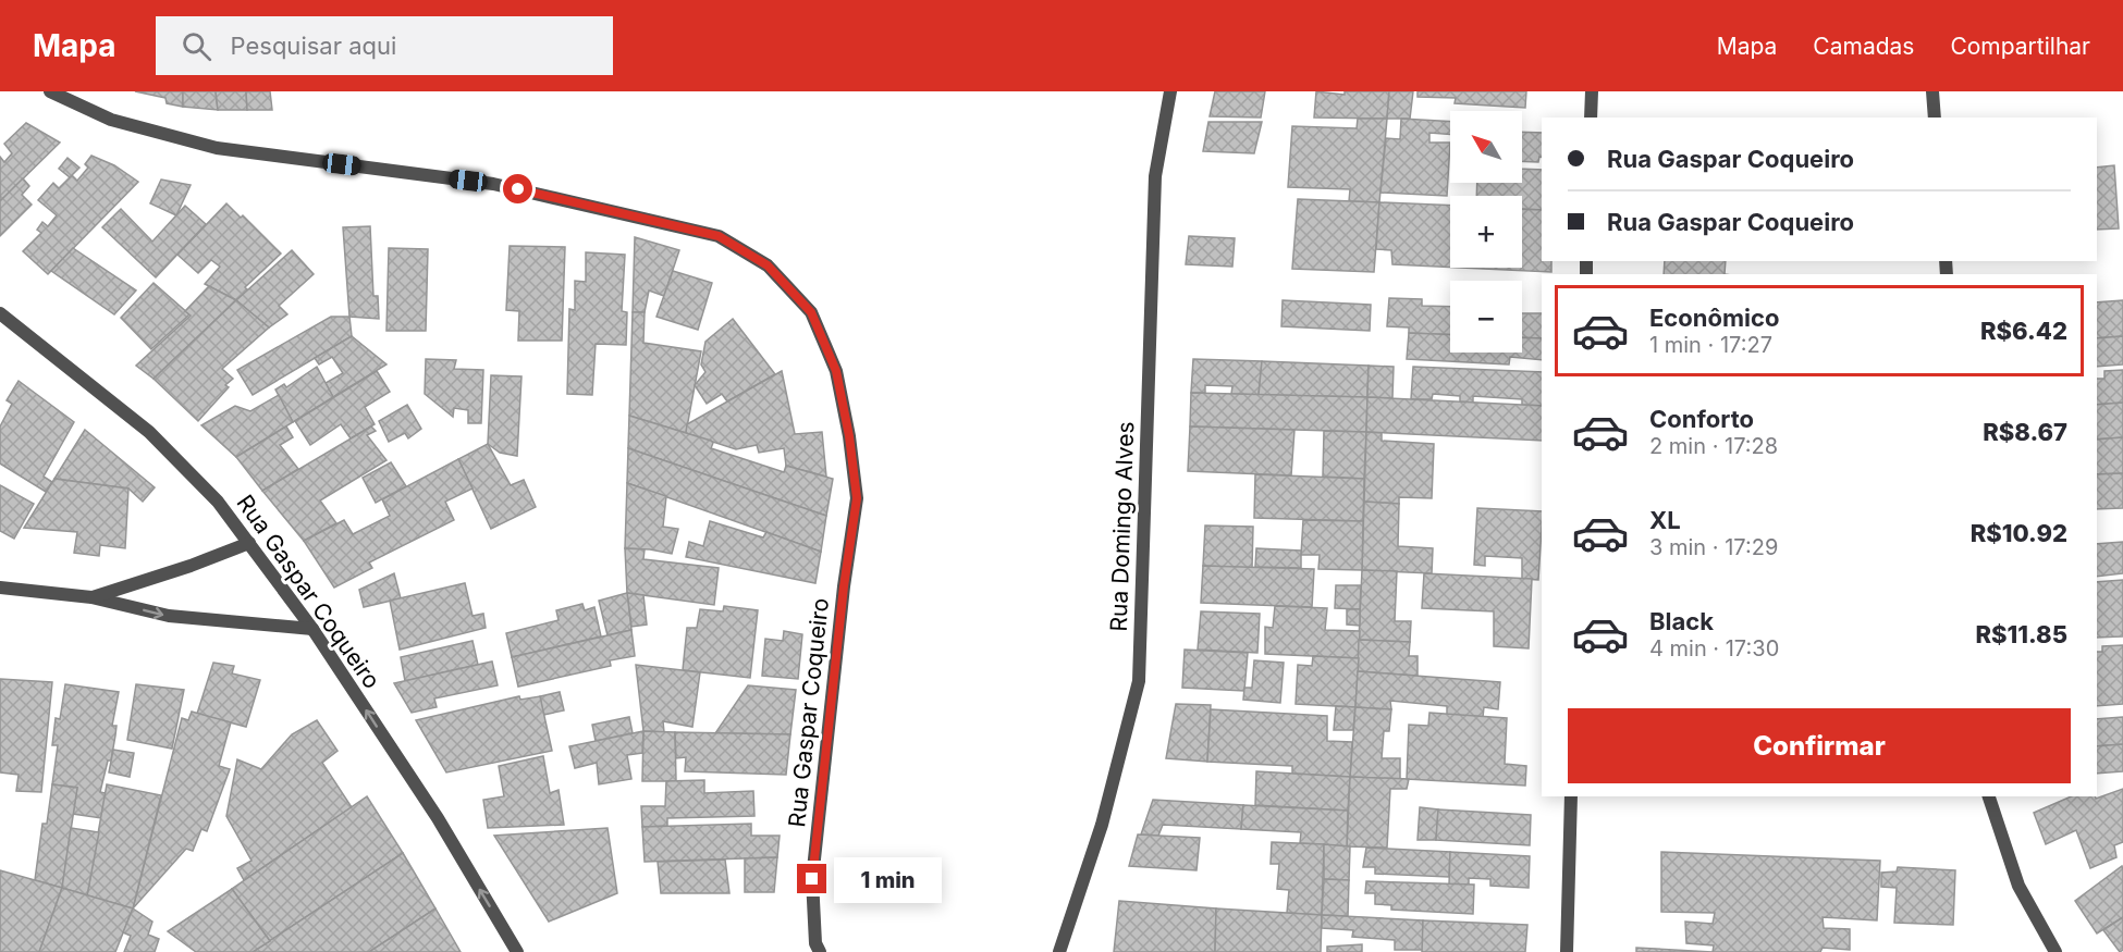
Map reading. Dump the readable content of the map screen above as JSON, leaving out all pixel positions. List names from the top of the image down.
{
  "streets": {
    "street": ["Rua Domingo Alves", "Rua Gaspar Coqueiro"]
  },
  "north": "top left",
  "page": {
    "header": "Mapa",
    "search": "Pesquisar aqui",
    "nav": ["Mapa", "Camadas", "Compartilhar"],
    "map_buttons": ["+", "−"],
    "banner": ["Rua Gaspar Coqueiro", "Rua Gaspar Coqueiro"],
    "list": [
      {
        "name": "Econômico",
        "note": "1 min · 17:27",
        "value": "R$6.42"
      },
      {
        "name": "Conforto",
        "note": "2 min · 17:28",
        "value": "R$8.67"
      },
      {
        "name": "XL",
        "note": "3 min · 17:29",
        "value": "R$10.92"
      },
      {
        "name": "Black",
        "note": "4 min · 17:30",
        "value": "R$11.85"
      }
    ],
    "buttons": "Confirmar",
    "bubble": "1 min"
  }
}
